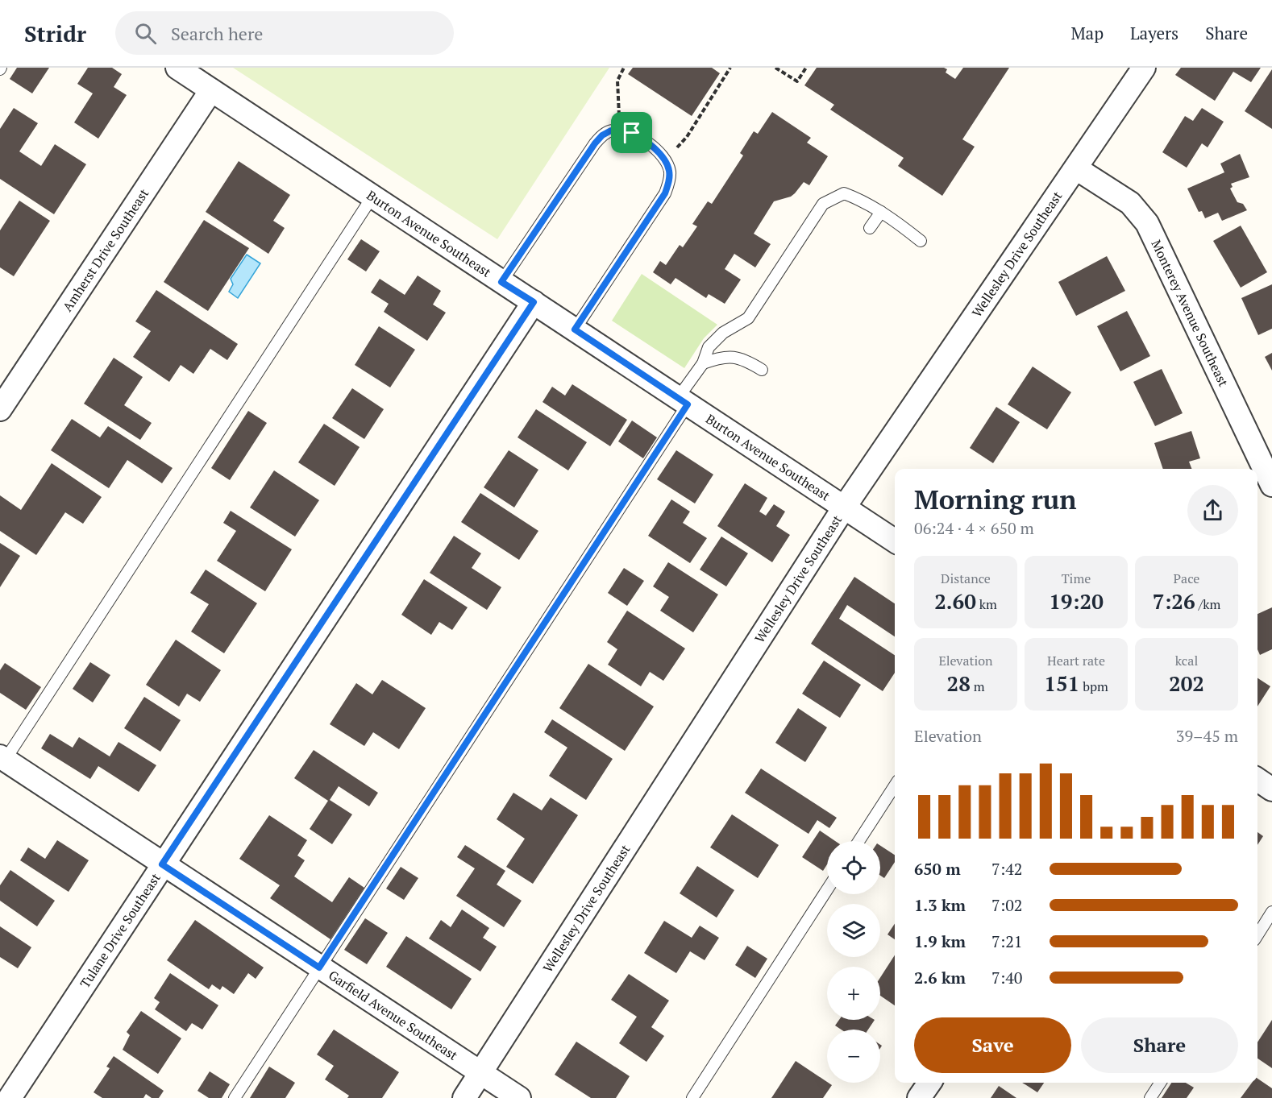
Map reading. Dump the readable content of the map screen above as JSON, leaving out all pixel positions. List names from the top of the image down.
{
  "streets": {
    "street": [
      "Burton Avenue Southeast",
      "Amherst Drive Southeast",
      "Wellesley Drive Southeast",
      "Monterey Avenue Southeast",
      "Tulane Drive Southeast",
      "Garfield Avenue Southeast"
    ]
  },
  "crossings": [
    ["Burton Avenue Southeast", "Amherst Drive Southeast"],
    ["Burton Avenue Southeast", "Wellesley Drive Southeast"],
    ["Burton Avenue Southeast", "Tulane Drive Southeast"],
    ["Wellesley Drive Southeast", "Monterey Avenue Southeast"],
    ["Wellesley Drive Southeast", "Garfield Avenue Southeast"],
    ["Tulane Drive Southeast", "Garfield Avenue Southeast"]
  ],
  "page": {
    "header": "Stridr",
    "search": "Search here",
    "nav": ["Map", "Layers", "Share"],
    "heading": ["Morning run", "06:24 · 4 × 650 m"],
    "stats": [
      ["Distance", "2.60 km"],
      ["Time", "19:20"],
      ["Pace", "7:26 /km"],
      ["Elevation", "28 m"],
      ["Heart rate", "151 bpm"],
      ["kcal", "202"]
    ],
    "chart": ["Elevation", "39–45 m"],
    "map_buttons": ["+", "−"],
    "list": [
      {
        "name": "650 m",
        "note": "7:42"
      },
      {
        "name": "1.3 km",
        "note": "7:02"
      },
      {
        "name": "1.9 km",
        "note": "7:21"
      },
      {
        "name": "2.6 km",
        "note": "7:40"
      }
    ],
    "buttons": ["Save", "Share"]
  }
}
